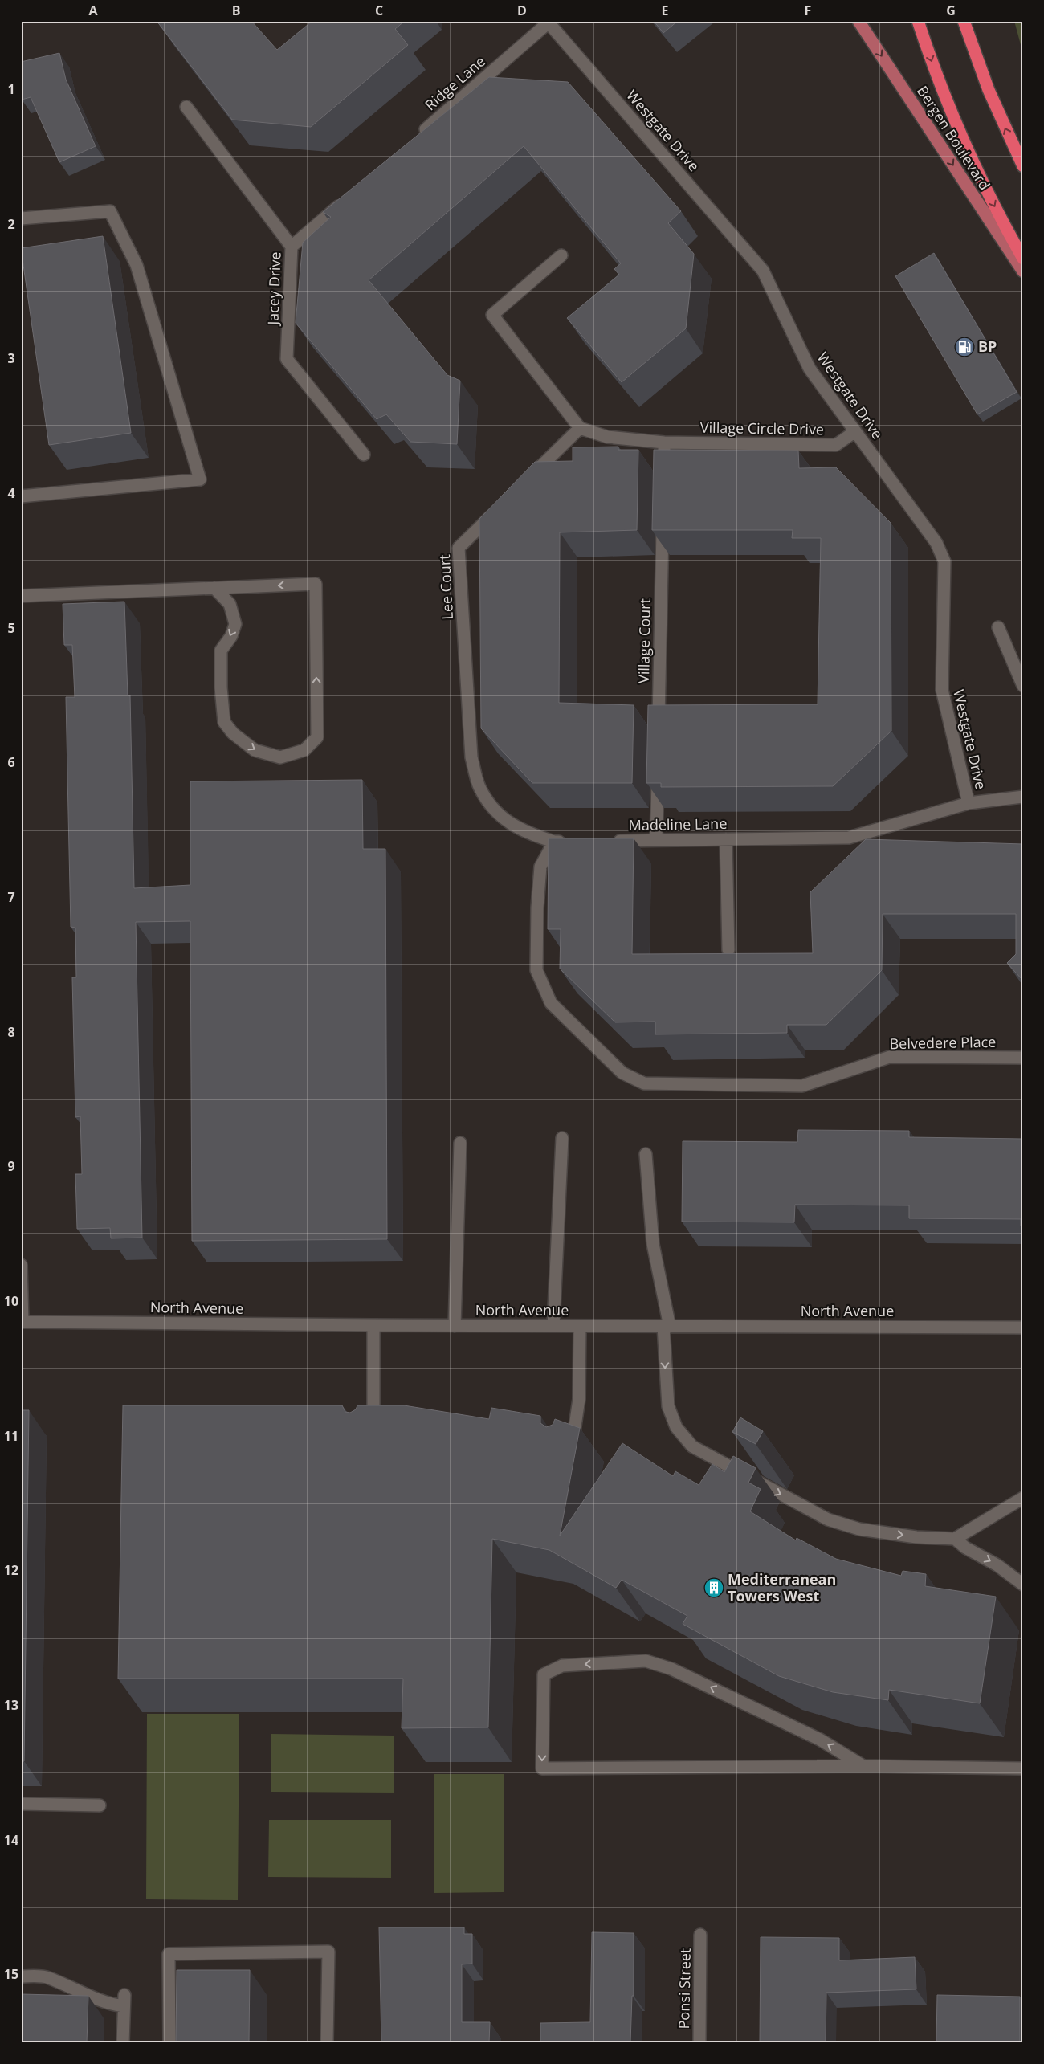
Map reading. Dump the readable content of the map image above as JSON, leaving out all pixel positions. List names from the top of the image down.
{
  "streets": {
    "main road": ["Bergen Boulevard"],
    "street": [
      "Ridge Lane",
      "Westgate Drive",
      "Jacey Drive",
      "Village Circle Drive",
      "Lee Court",
      "Village Court",
      "Madeline Lane",
      "Belvedere Place",
      "North Avenue",
      "Ponsi Street"
    ]
  },
  "crossings": [
    ["Ridge Lane", "Westgate Drive"],
    ["Westgate Drive", "Village Circle Drive"],
    ["Westgate Drive", "Madeline Lane"],
    ["Lee Court", "Belvedere Place"]
  ],
  "one_way": ["Bergen Boulevard"],
  "places": {
    "fuel station": ["BP"],
    "building": ["Mediterranean Towers West"]
  },
  "grid": {
    "columns": [
      "A",
      "B",
      "C",
      "D",
      "E",
      "F",
      "G"
    ],
    "rows": [
      "1",
      "2",
      "3",
      "4",
      "5",
      "6",
      "7",
      "8",
      "9",
      "10",
      "11",
      "12",
      "13",
      "14",
      "15"
    ]
  }
}
